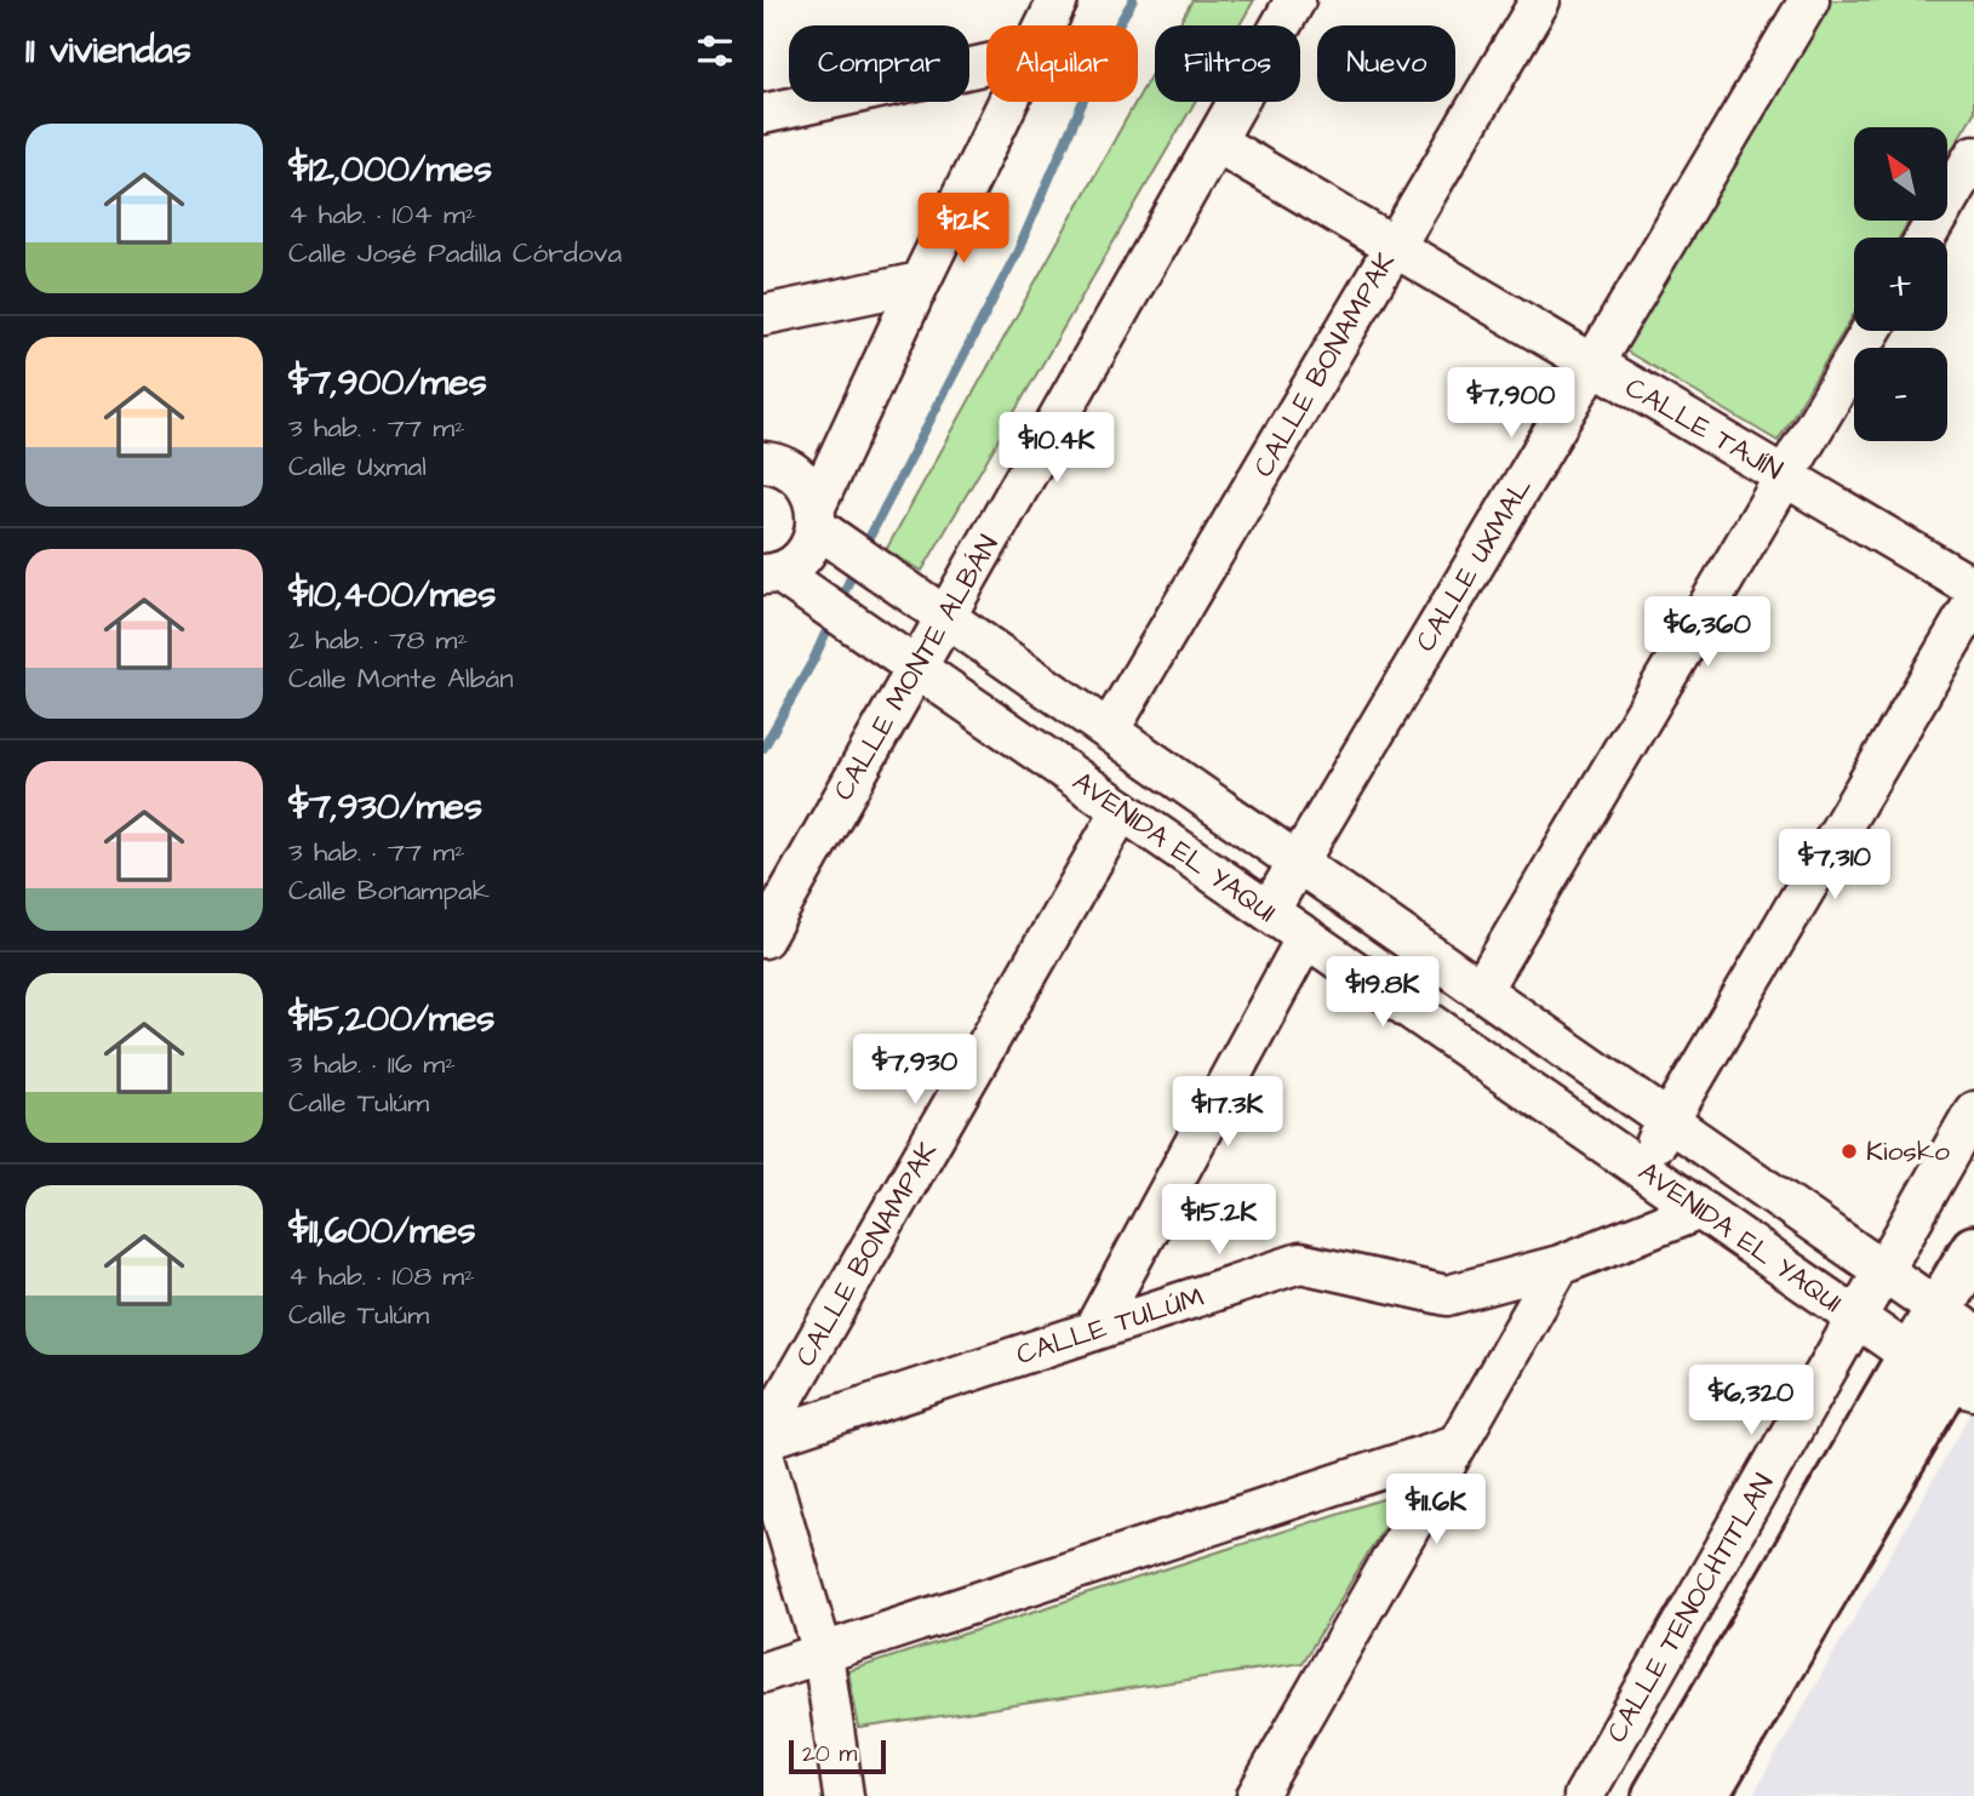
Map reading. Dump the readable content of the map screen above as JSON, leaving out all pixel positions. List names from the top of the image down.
{
  "streets": {
    "street": [
      "CALLE BONAMPAK",
      "CALLE TAJÍN",
      "CALLE UXMAL",
      "CALLE MONTE ALBÁN",
      "AVENIDA EL YAQUI",
      "CALLE TULÚM",
      "CALLE TENOCHTITLAN"
    ]
  },
  "crossings": [
    ["CALLE BONAMPAK", "CALLE TAJÍN"],
    ["CALLE BONAMPAK", "AVENIDA EL YAQUI"],
    ["CALLE BONAMPAK", "CALLE TULÚM"],
    ["CALLE TAJÍN", "CALLE UXMAL"],
    ["CALLE TAJÍN", "CALLE MONTE ALBÁN"],
    ["CALLE UXMAL", "AVENIDA EL YAQUI"],
    ["CALLE MONTE ALBÁN", "AVENIDA EL YAQUI"],
    ["AVENIDA EL YAQUI", "CALLE TULÚM"],
    ["AVENIDA EL YAQUI", "CALLE TENOCHTITLAN"]
  ],
  "places": ["Kiosko"],
  "scale_bar": "20 m",
  "north": "top left",
  "page": {
    "heading": "11 viviendas",
    "chip": [
      "Comprar",
      "Alquilar",
      "Filtros",
      "Nuevo"
    ],
    "list": [
      {
        "name": "$12,000/mes",
        "note": "4 hab. · 104 m² · Calle José Padilla Córdova"
      },
      {
        "name": "$7,900/mes",
        "note": "3 hab. · 77 m² · Calle Uxmal"
      },
      {
        "name": "$10,400/mes",
        "note": "2 hab. · 78 m² · Calle Monte Albán"
      },
      {
        "name": "$7,930/mes",
        "note": "3 hab. · 77 m² · Calle Bonampak"
      },
      {
        "name": "$15,200/mes",
        "note": "3 hab. · 116 m² · Calle Tulúm"
      },
      {
        "name": "$11,600/mes",
        "note": "4 hab. · 108 m² · Calle Tulúm"
      }
    ],
    "map_buttons": ["+", "−"],
    "price": [
      "$12K",
      "$7,900",
      "$10.4K",
      "$6,360",
      "$7,310",
      "$19.8K",
      "$7,930",
      "$17.3K",
      "$15.2K",
      "$6,320",
      "$11.6K"
    ],
    "scale": "20 m"
  }
}
